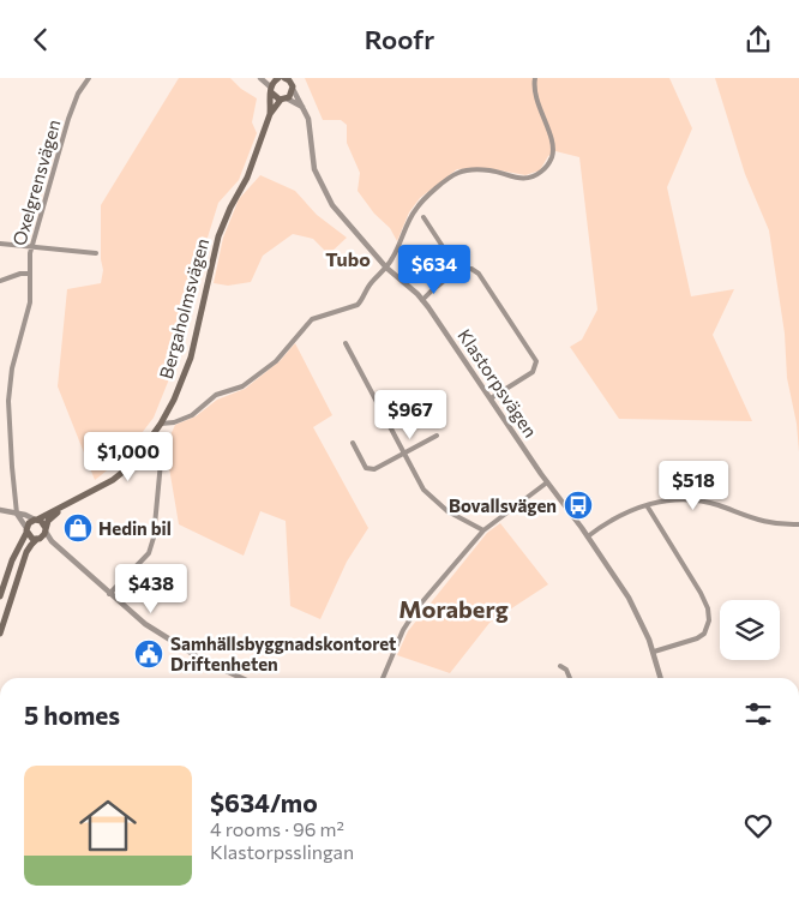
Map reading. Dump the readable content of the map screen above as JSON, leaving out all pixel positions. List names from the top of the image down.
{
  "streets": {
    "main road": ["Bergaholmsvägen"],
    "street": ["Oxelgrensvägen", "Klastorpsvägen"]
  },
  "crossings": [
    ["Bergaholmsvägen", "Klastorpsvägen"]
  ],
  "districts": ["Tubo", "Moraberg"],
  "places": {
    "bus stop": ["Bovallsvägen"],
    "shop": ["Hedin bil"],
    "public building": ["Samhällsbyggnadskontoret Driftenheten"]
  },
  "page": {
    "header": "Roofr",
    "price": [
      "$634",
      "$967",
      "$1,000",
      "$518",
      "$438"
    ],
    "heading": "5 homes",
    "list": [
      {
        "name": "$634/mo",
        "note": "4 rooms · 96 m² · Klastorpsslingan"
      }
    ]
  }
}
